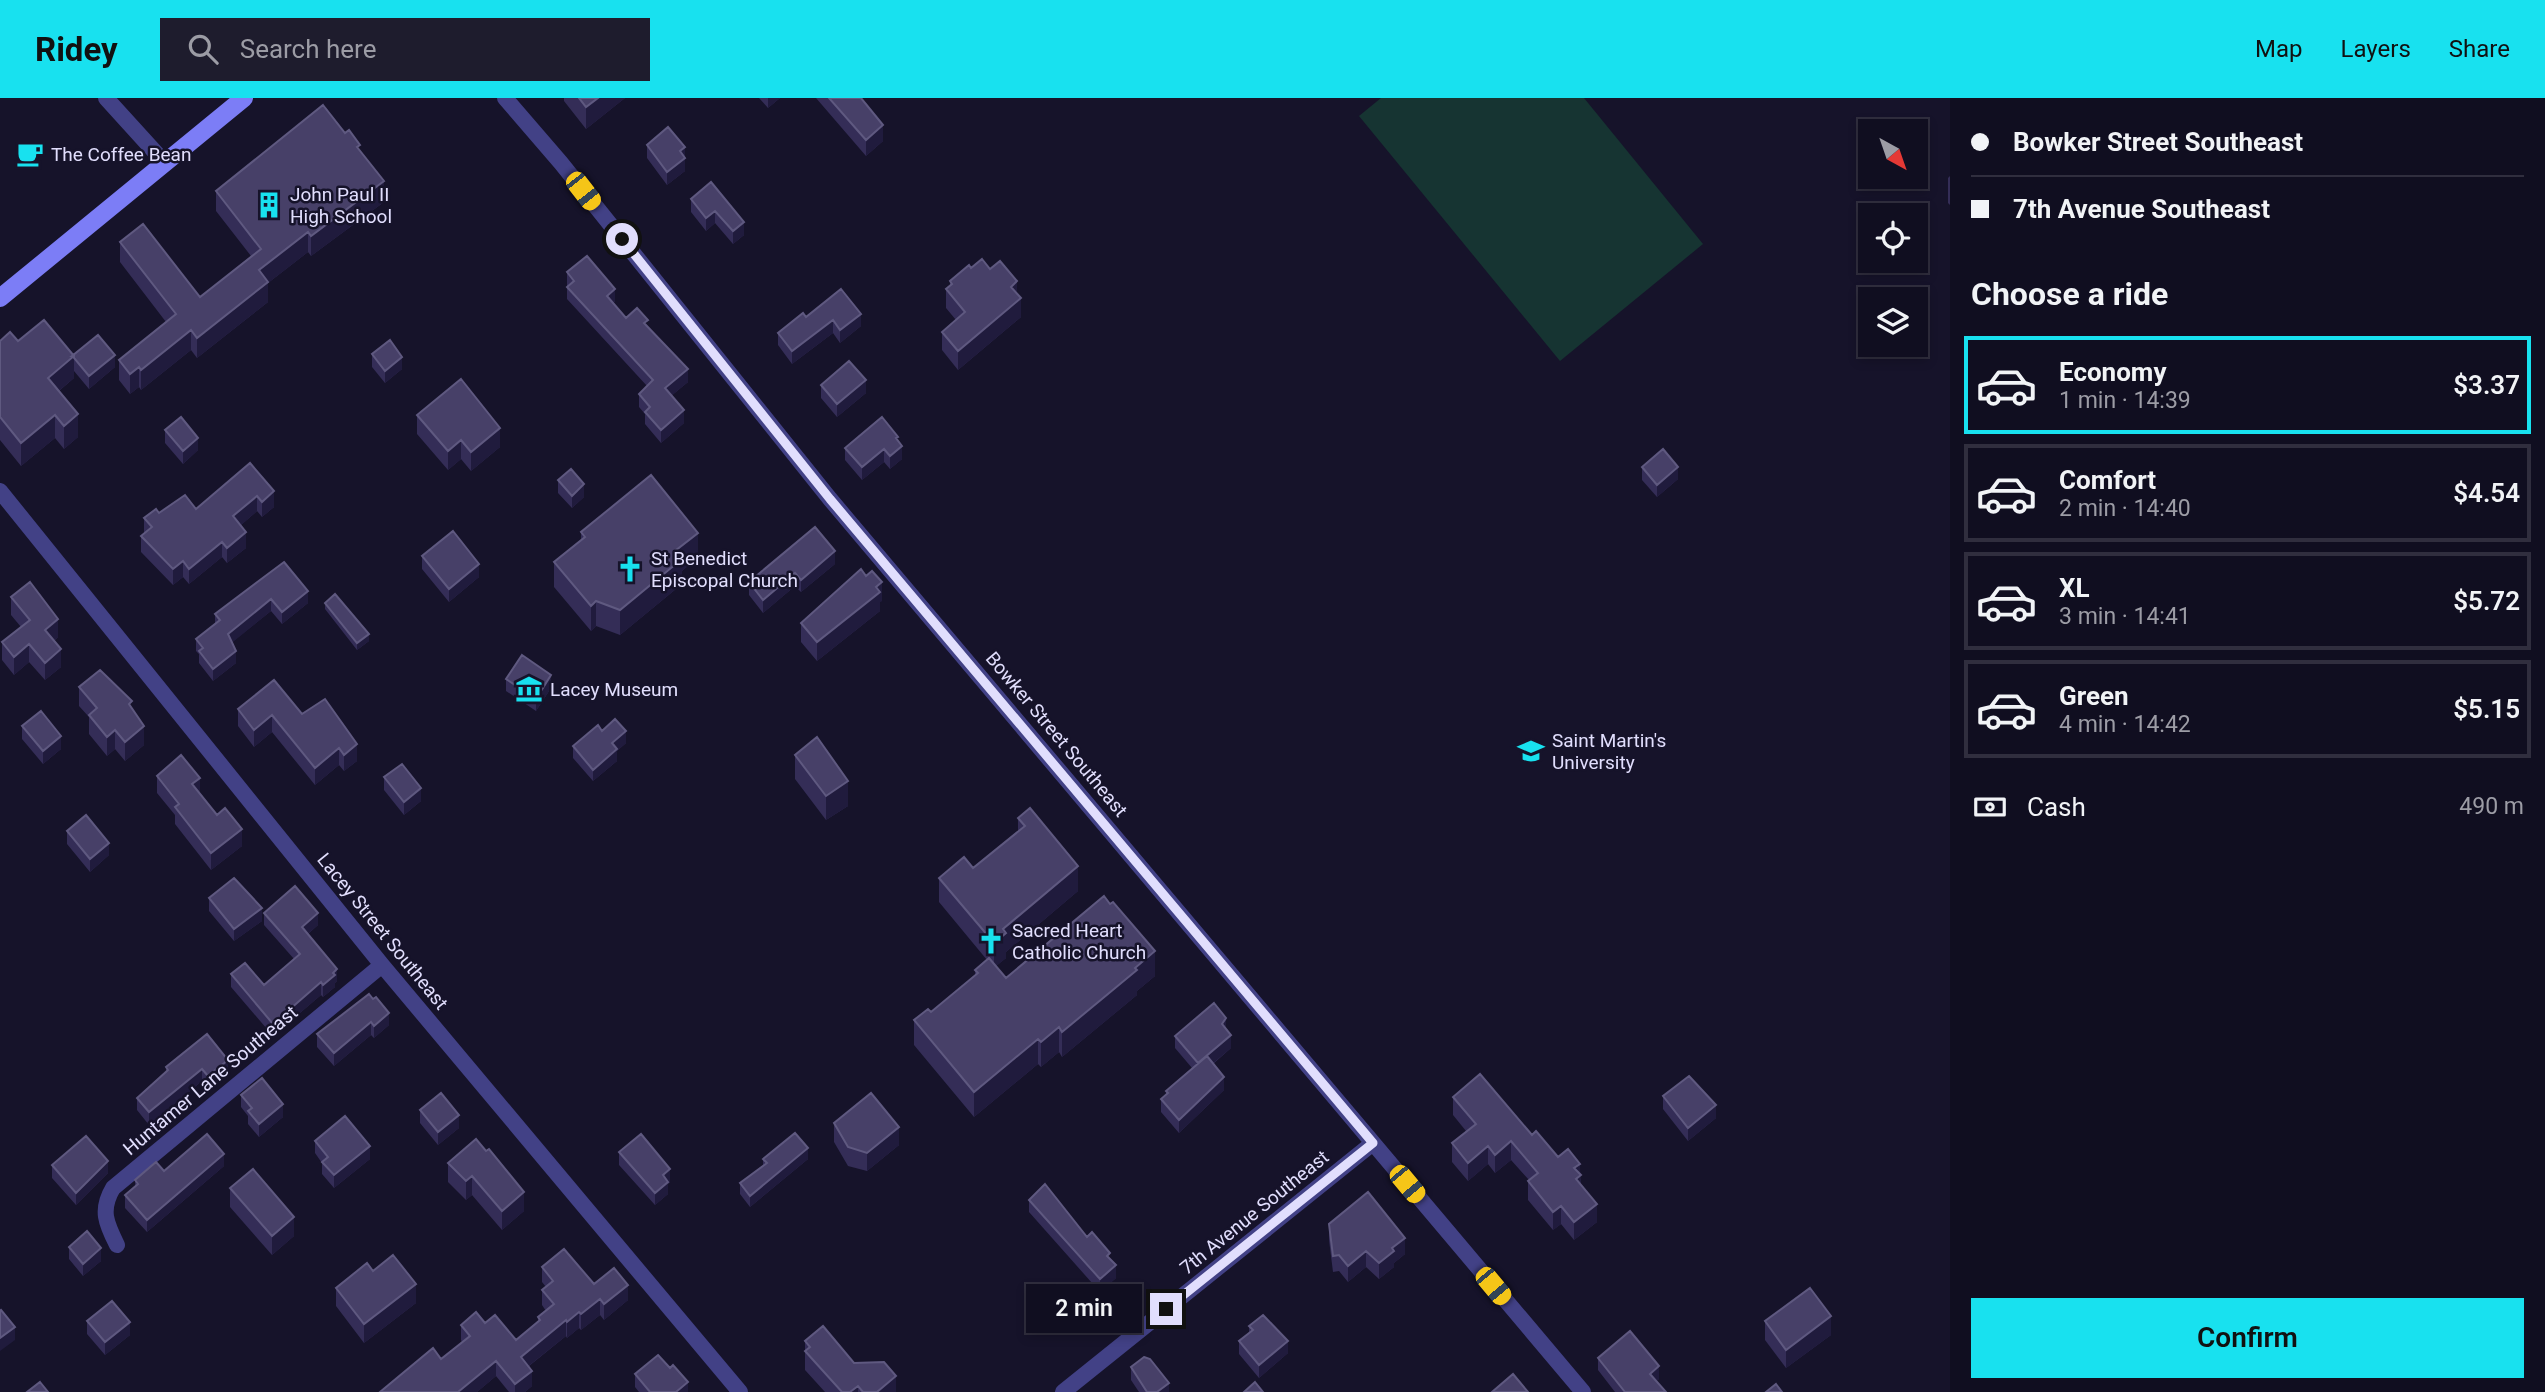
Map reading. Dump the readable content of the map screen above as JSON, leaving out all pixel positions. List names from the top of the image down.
{
  "streets": {
    "street": [
      "Bowker Street Southeast",
      "Lacey Street Southeast",
      "Huntamer Lane Southeast",
      "7th Avenue Southeast"
    ]
  },
  "crossings": [
    ["Bowker Street Southeast", "7th Avenue Southeast"],
    ["Lacey Street Southeast", "Huntamer Lane Southeast"]
  ],
  "places": {
    "cafe": ["The Coffee Bean"],
    "building": ["John Paul II High School"],
    "church": ["St Benedict Episcopal Church", "Sacred Heart Catholic Church"],
    "museum": ["Lacey Museum"],
    "school or university": ["Saint Martin's University"]
  },
  "north": "bottom right",
  "page": {
    "header": "Ridey",
    "search": "Search here",
    "nav": ["Map", "Layers", "Share"],
    "banner": ["Bowker Street Southeast", "7th Avenue Southeast"],
    "heading": "Choose a ride",
    "list": [
      {
        "name": "Economy",
        "note": "1 min · 14:39",
        "value": "$3.37"
      },
      {
        "name": "Comfort",
        "note": "2 min · 14:40",
        "value": "$4.54"
      },
      {
        "name": "XL",
        "note": "3 min · 14:41",
        "value": "$5.72"
      },
      {
        "name": "Green",
        "note": "4 min · 14:42",
        "value": "$5.15"
      }
    ],
    "pay": ["Cash", "490 m"],
    "bubble": "2 min",
    "buttons": "Confirm"
  }
}
